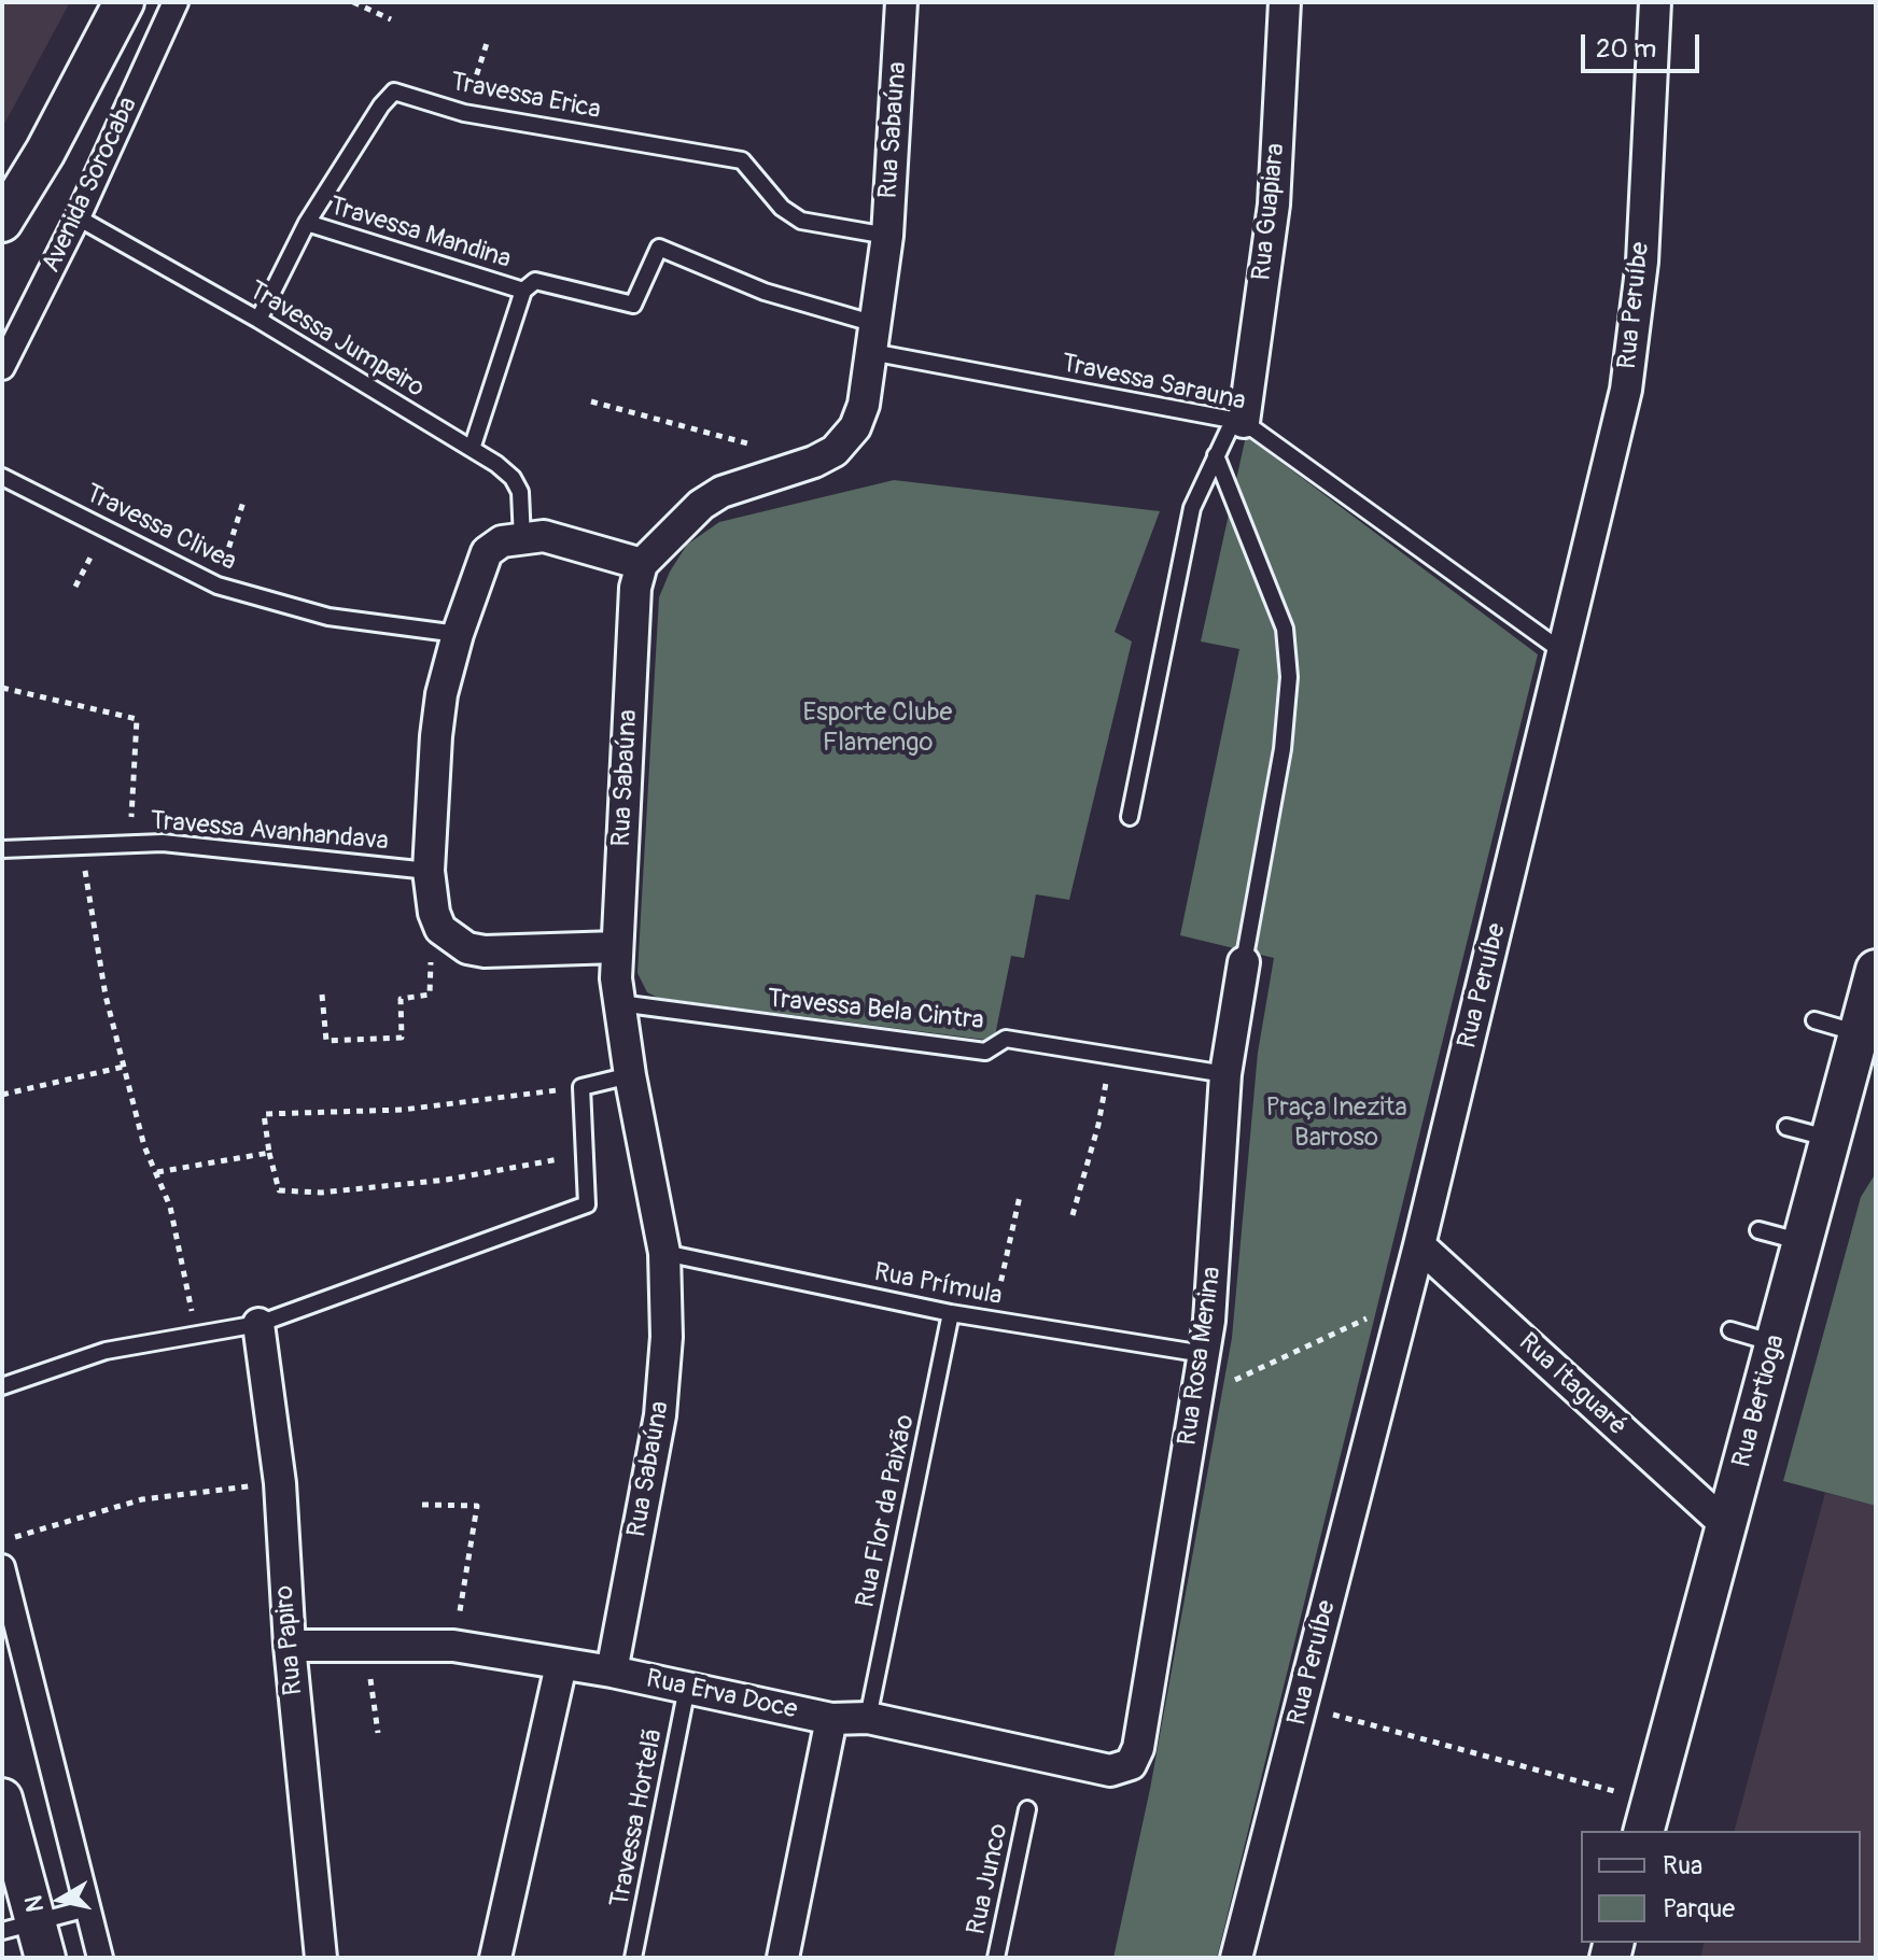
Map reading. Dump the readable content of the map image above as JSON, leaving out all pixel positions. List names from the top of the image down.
{
  "streets": {
    "street": [
      "Rua Sabaúna",
      "Avenida Sorocaba",
      "Rua Guapiara",
      "Rua Peruíbe",
      "Rua Rosa Menina",
      "Rua Itaguaré",
      "Rua Bertioga",
      "Rua Papiro",
      "Rua Erva Doce"
    ],
    "lane": [
      "Travessa Erica",
      "Travessa Mandina",
      "Travessa Jumpeiro",
      "Travessa Sarauna",
      "Travessa Clivea",
      "Travessa Avanhandava",
      "Travessa Bela Cintra",
      "Rua Prímula",
      "Rua Flor da Paixão",
      "Travessa Hortelã",
      "Rua Junco"
    ]
  },
  "crossings": [
    ["Travessa Erica", "Rua Sabaúna"],
    ["Travessa Erica", "Travessa Mandina"],
    ["Travessa Erica", "Travessa Jumpeiro"],
    ["Rua Sabaúna", "Travessa Mandina"],
    ["Rua Sabaúna", "Travessa Sarauna"],
    ["Rua Sabaúna", "Travessa Bela Cintra"],
    ["Rua Sabaúna", "Rua Prímula"],
    ["Rua Sabaúna", "Rua Erva Doce"],
    ["Avenida Sorocaba", "Travessa Jumpeiro"],
    ["Rua Guapiara", "Travessa Sarauna"],
    ["Travessa Mandina", "Travessa Sarauna"],
    ["Rua Peruíbe", "Travessa Sarauna"],
    ["Rua Peruíbe", "Rua Itaguaré"],
    ["Travessa Bela Cintra", "Rua Rosa Menina"],
    ["Rua Prímula", "Rua Rosa Menina"],
    ["Rua Prímula", "Rua Flor da Paixão"],
    ["Rua Rosa Menina", "Rua Erva Doce"],
    ["Rua Itaguaré", "Rua Bertioga"],
    ["Rua Flor da Paixão", "Rua Erva Doce"],
    ["Rua Papiro", "Rua Erva Doce"],
    ["Rua Erva Doce", "Travessa Hortelã"]
  ],
  "parks": ["Esporte Clube Flamengo", "Praça Inezita Barroso"],
  "legend": ["Rua", "Parque"],
  "scale_bar": "20 m",
  "north": "left"
}
